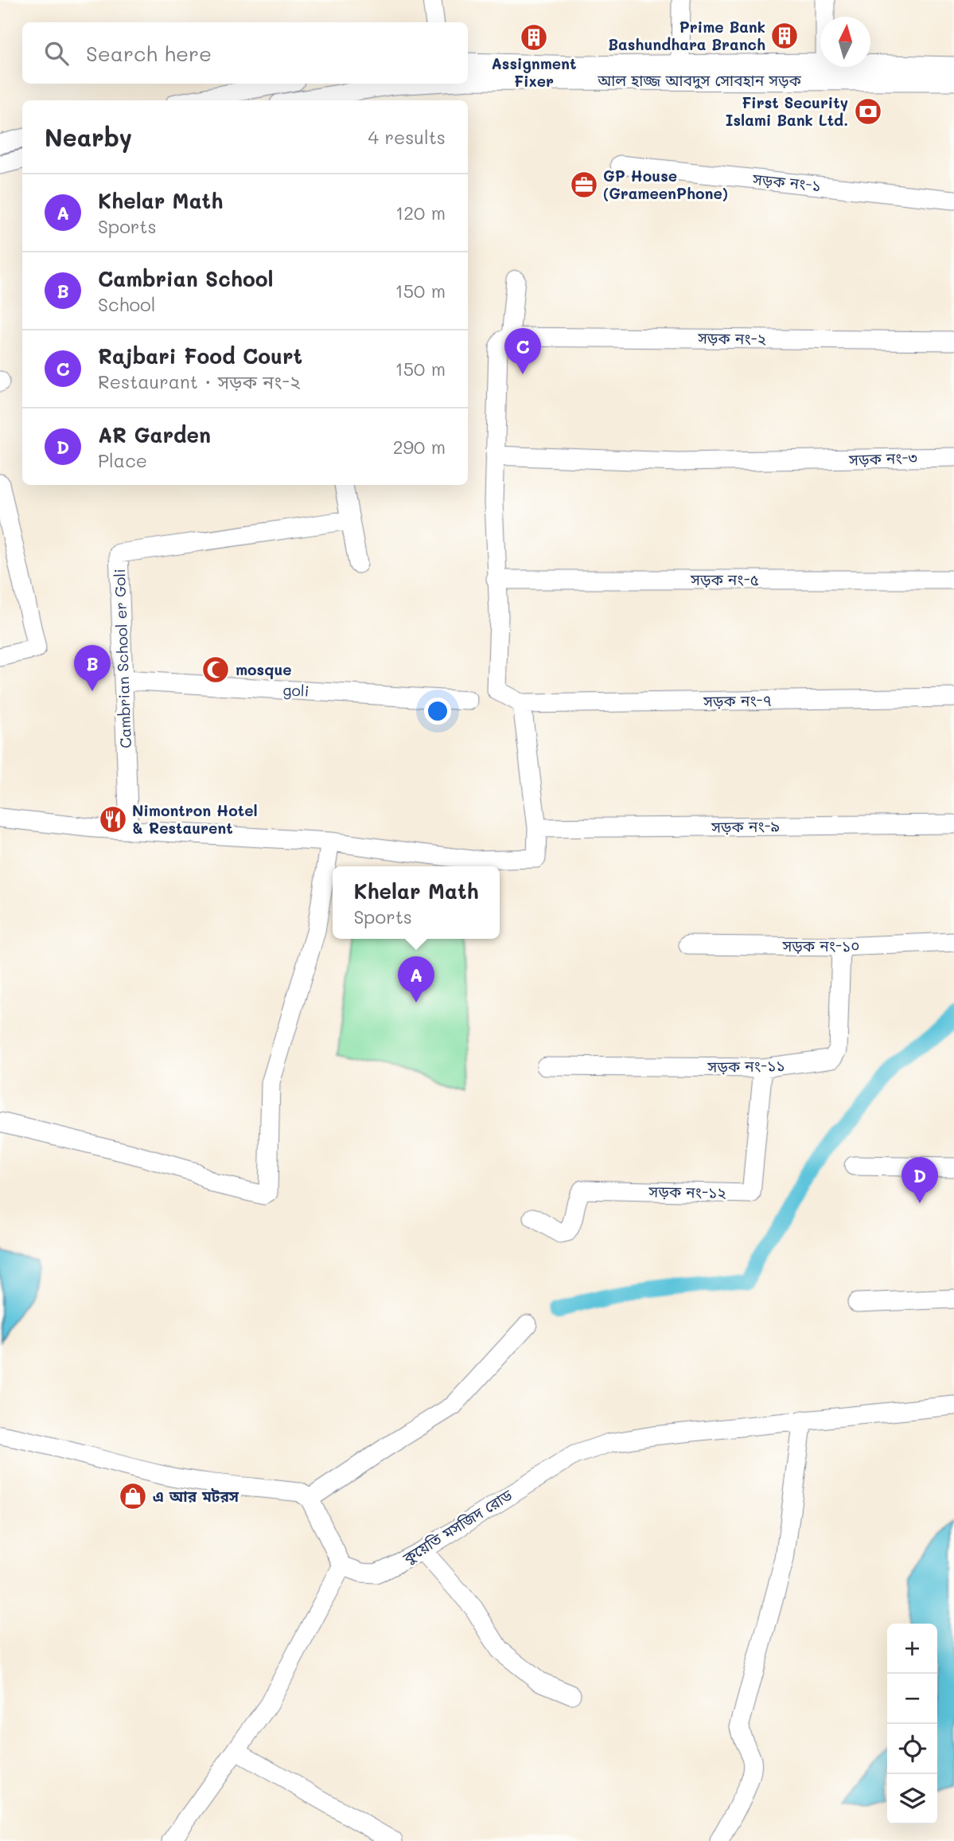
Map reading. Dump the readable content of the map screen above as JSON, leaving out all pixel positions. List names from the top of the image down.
{
  "streets": {
    "street": [
      "আল হাজ্জ আবদুস সোবহান সড়ক",
      "সড়ক নং-১",
      "সড়ক নং-২",
      "সড়ক নং-৩",
      "সড়ক নং-৫",
      "Cambrian School er Goli",
      "goli",
      "সড়ক নং-৭",
      "সড়ক নং-৯",
      "সড়ক নং-১০",
      "সড়ক নং-১১",
      "সড়ক নং-১২",
      "কুয়েতি মসজিদ রোড"
    ]
  },
  "crossings": [
    ["Cambrian School er Goli", "goli"],
    ["সড়ক নং-১০", "সড়ক নং-১১"],
    ["সড়ক নং-১১", "সড়ক নং-১২"]
  ],
  "places": {
    "building": ["Prime Bank Bashundhara Branch", "Assignment Fixer"],
    "bank": ["First Security Islami Bank Ltd."],
    "office": ["GP House (GrameenPhone)"],
    "mosque": ["mosque"],
    "restaurant": ["Nimontron Hotel & Restaurent"],
    "shop": ["এ আর মটরস"]
  },
  "north": "top",
  "page": {
    "search": "Search here",
    "heading": ["Nearby", "4 results"],
    "list": [
      {
        "mark": "A",
        "name": "Khelar Math",
        "note": "Sports",
        "value": "120 m"
      },
      {
        "mark": "B",
        "name": "Cambrian School",
        "note": "School",
        "value": "150 m"
      },
      {
        "mark": "C",
        "name": "Rajbari Food Court",
        "note": "Restaurant · সড়ক নং-২",
        "value": "150 m"
      },
      {
        "mark": "D",
        "name": "AR Garden",
        "note": "Place",
        "value": "290 m"
      }
    ],
    "pins": [
      "C",
      "B",
      "A",
      "D"
    ],
    "popup": ["Khelar Math", "Sports"],
    "map_buttons": ["+", "−"]
  }
}
